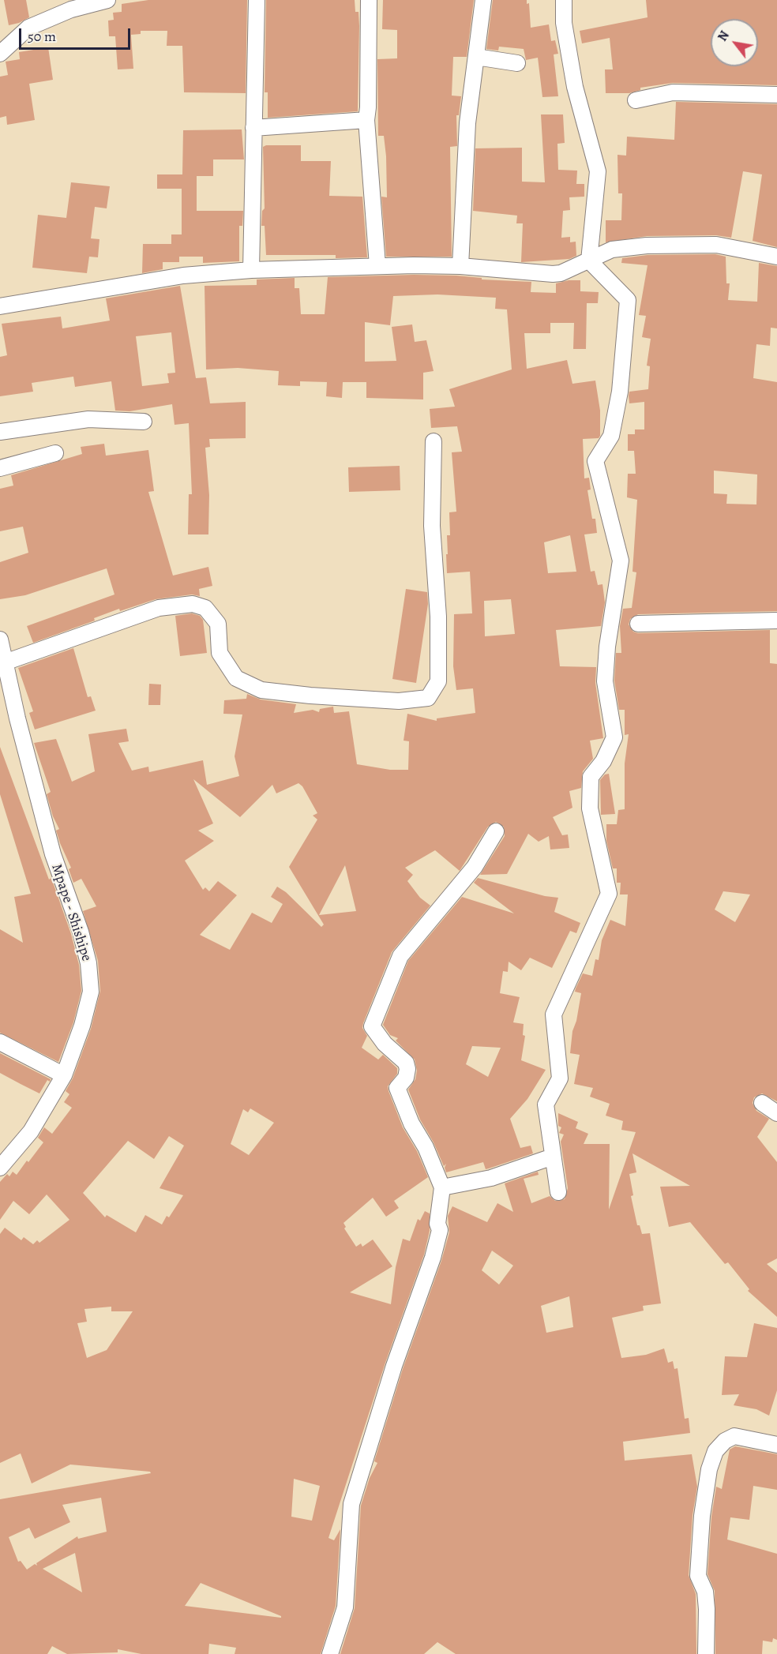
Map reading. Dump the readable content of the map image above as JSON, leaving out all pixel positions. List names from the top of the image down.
{
  "streets": {
    "street": ["Mpape - Shishipe"]
  },
  "scale_bar": "50 m",
  "north": "top left"
}
